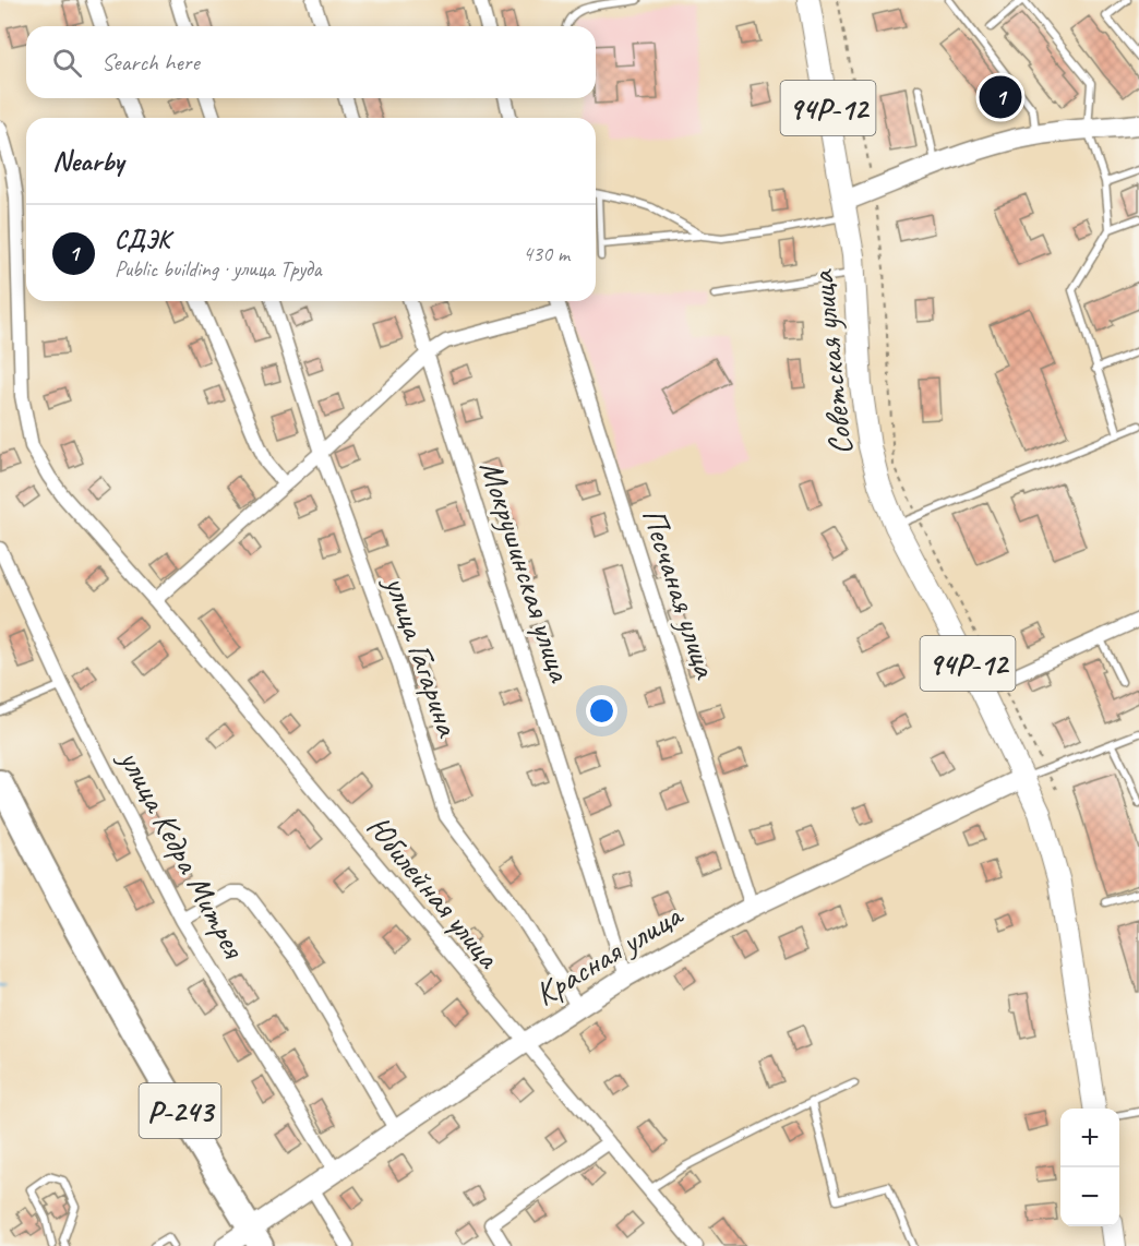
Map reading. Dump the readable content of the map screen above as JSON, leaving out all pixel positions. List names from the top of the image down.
{
  "streets": {
    "highway": ["Р-243"],
    "main road": ["94Р-12", "Советская улица"],
    "street": [
      "Мокрушинская улица",
      "Песчаная улица",
      "улица Гагарина",
      "улица Кедра Митрея",
      "Юбилейная улица",
      "Красная улица"
    ]
  },
  "crossings": [
    ["Советская улица", "Красная улица"],
    ["Мокрушинская улица", "Красная улица"],
    ["Песчаная улица", "Красная улица"],
    ["улица Гагарина", "Красная улица"],
    ["улица Кедра Митрея", "Красная улица"],
    ["Юбилейная улица", "Красная улица"],
    ["Красная улица", "Р-243"]
  ],
  "page": {
    "search": "Search here",
    "pins": "1",
    "heading": "Nearby",
    "list": [
      {
        "mark": "1",
        "name": "СДЭК",
        "note": "Public building · улица Труда",
        "value": "430 m"
      }
    ],
    "map_buttons": ["+", "−"]
  }
}
